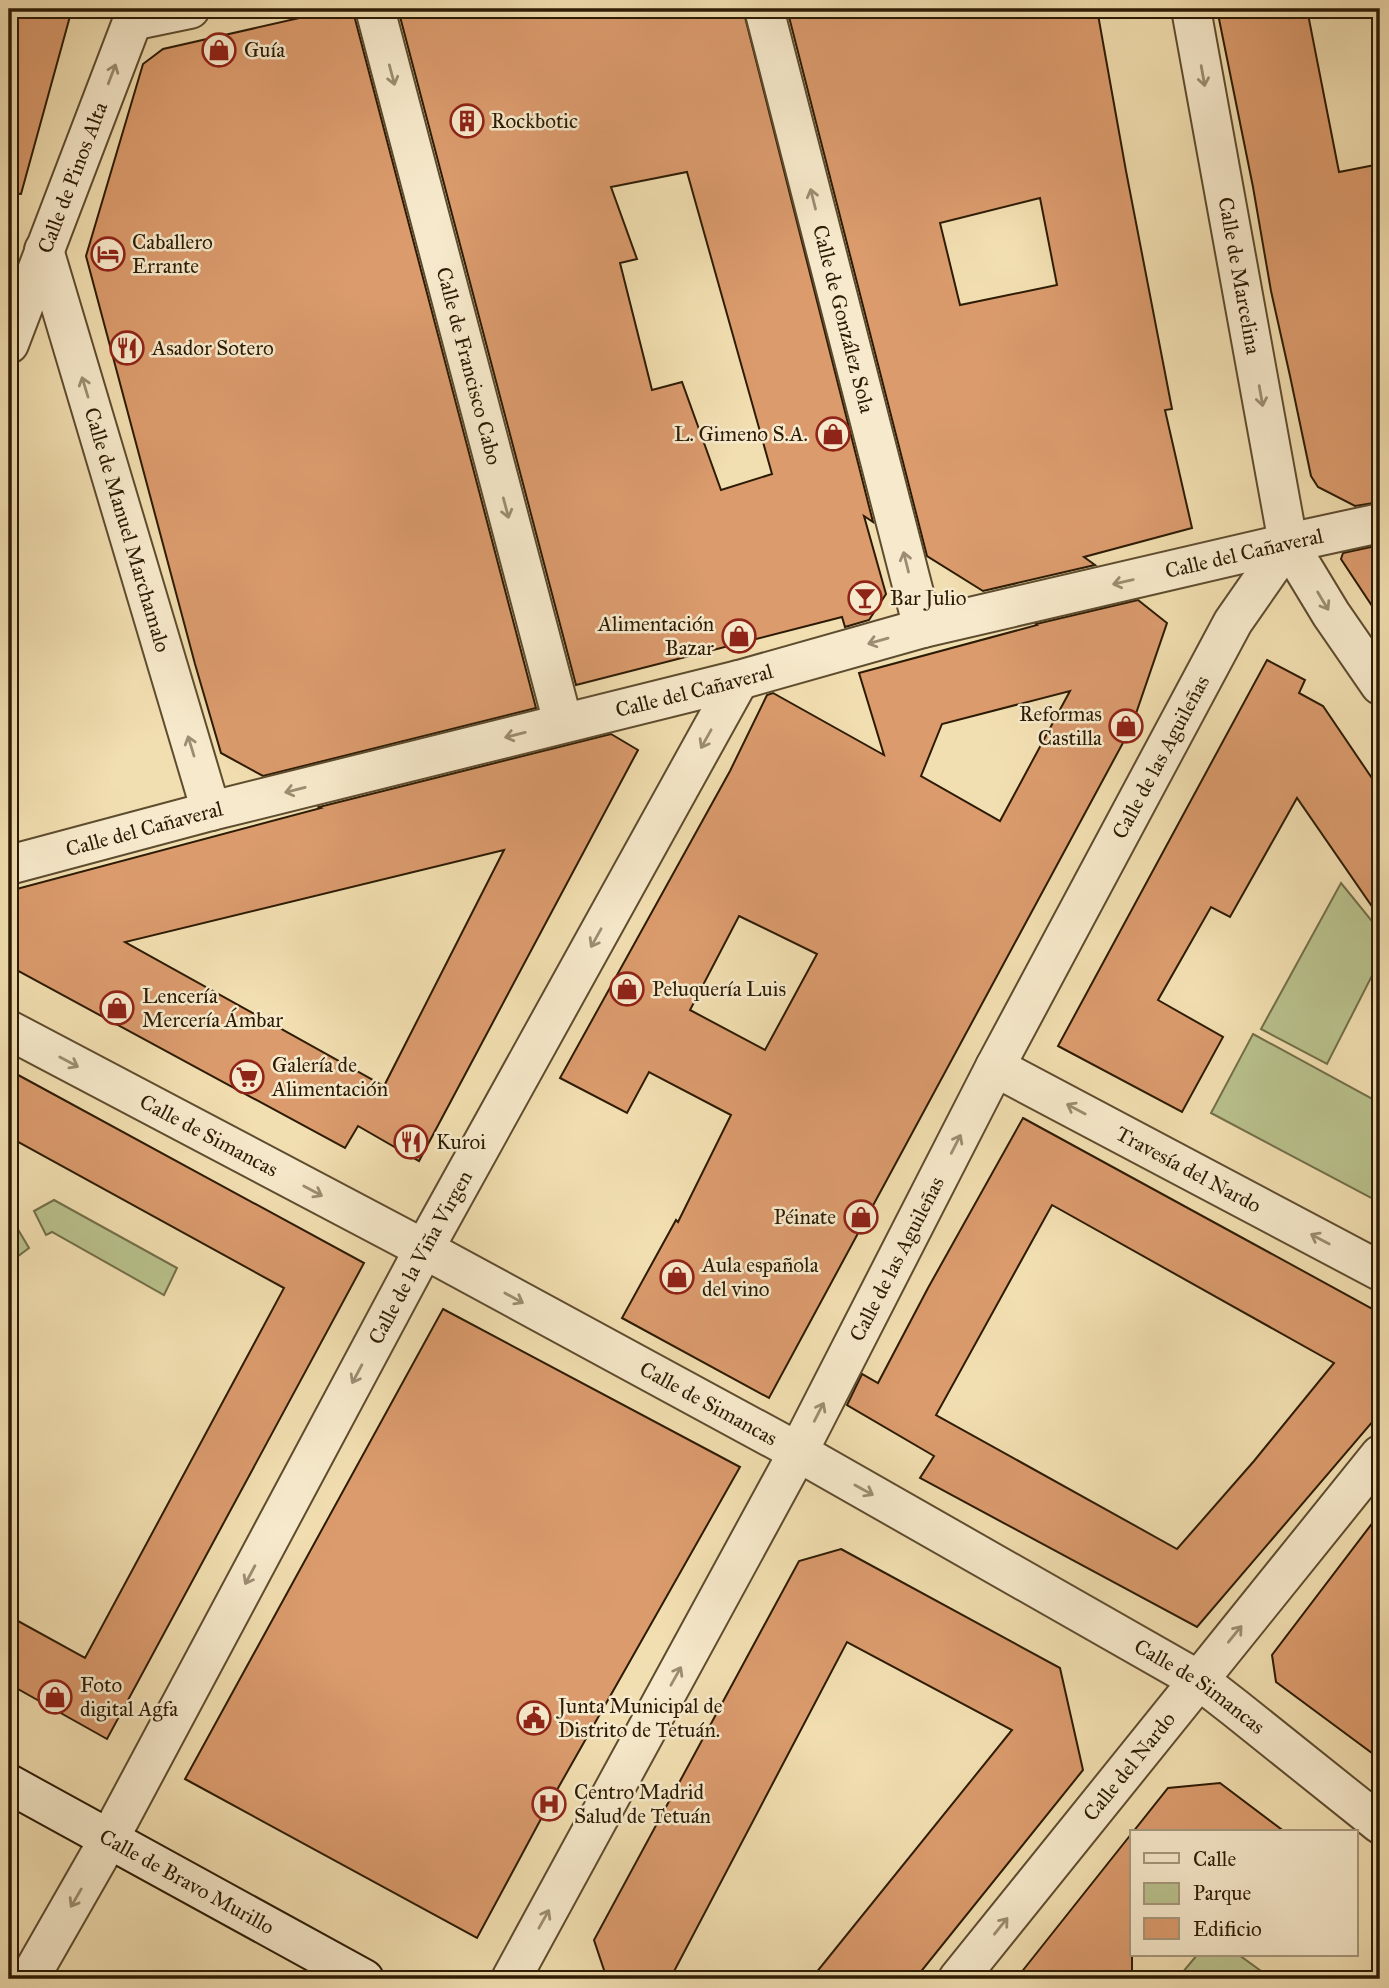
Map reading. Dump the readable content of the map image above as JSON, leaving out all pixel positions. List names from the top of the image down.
{
  "streets": {
    "street": [
      "Calle de Pinos Alta",
      "Calle de Marcelina",
      "Calle de González Sola",
      "Calle de Francisco Cabo",
      "Calle de Manuel Marchamalo",
      "Calle del Cañaveral",
      "Calle de las Aguileñas",
      "Calle de Simancas",
      "Travesía del Nardo",
      "Calle de la Viña Virgen",
      "Calle del Nardo",
      "Calle de Bravo Murillo"
    ]
  },
  "crossings": [
    ["Calle de Pinos Alta", "Calle de Manuel Marchamalo"],
    ["Calle de Marcelina", "Calle del Cañaveral"],
    ["Calle de Marcelina", "Calle de las Aguileñas"],
    ["Calle de González Sola", "Calle del Cañaveral"],
    ["Calle de Francisco Cabo", "Calle del Cañaveral"],
    ["Calle de Manuel Marchamalo", "Calle del Cañaveral"],
    ["Calle del Cañaveral", "Calle de las Aguileñas"],
    ["Calle del Cañaveral", "Calle de la Viña Virgen"],
    ["Calle de las Aguileñas", "Calle de Simancas"],
    ["Calle de las Aguileñas", "Travesía del Nardo"],
    ["Calle de Simancas", "Calle de la Viña Virgen"],
    ["Calle de Simancas", "Calle del Nardo"],
    ["Calle de la Viña Virgen", "Calle de Bravo Murillo"]
  ],
  "one_way": [
    "Calle de Pinos Alta",
    "Calle de Marcelina",
    "Calle de González Sola",
    "Calle de Francisco Cabo",
    "Calle de Manuel Marchamalo",
    "Calle del Cañaveral",
    "Calle de las Aguileñas",
    "Calle de Simancas",
    "Travesía del Nardo",
    "Calle de la Viña Virgen",
    "Calle del Nardo"
  ],
  "places": {
    "shop": [
      "Guía",
      "L. Gimeno S.A.",
      "Alimentación Bazar",
      "Reformas Castilla",
      "Peluquería Luis",
      "Lencería Mercería Ámbar",
      "Péinate",
      "Aula española del vino",
      "Foto digital Agfa"
    ],
    "building": ["Rockbotic"],
    "hotel": ["Caballero Errante"],
    "restaurant": ["Asador Sotero", "Kuroi"],
    "bar": ["Bar Julio"],
    "supermarket": ["Galería de Alimentación"],
    "public building": ["Junta Municipal de Distrito de Tetuán."],
    "hospital": ["Centro Madrid Salud de Tetuán"]
  },
  "legend": ["Calle", "Parque", "Edificio"]
}
